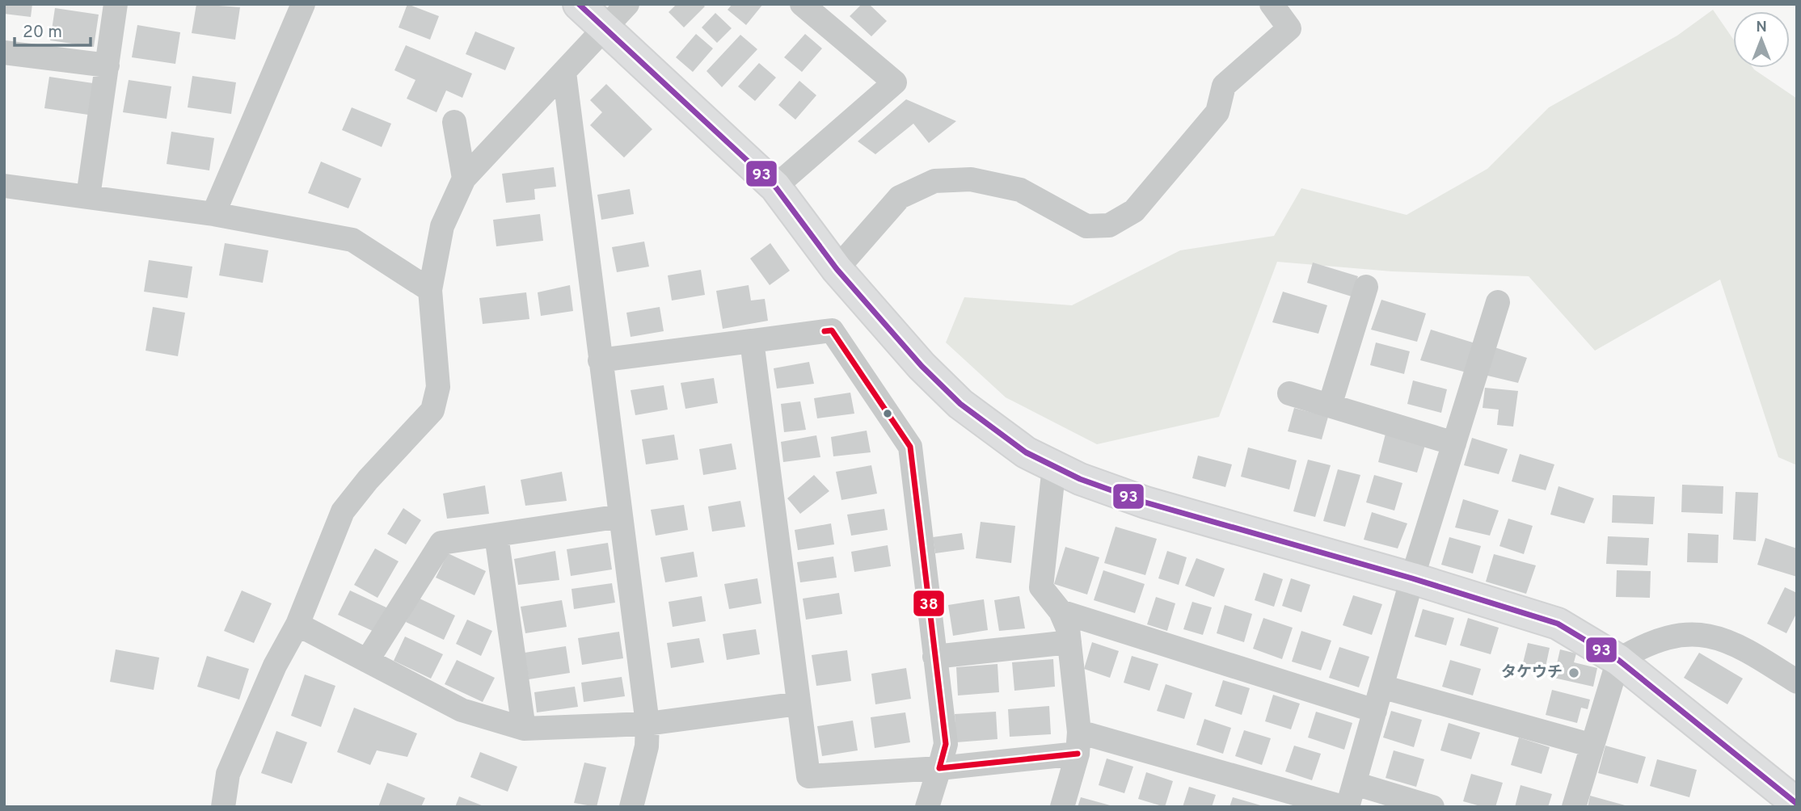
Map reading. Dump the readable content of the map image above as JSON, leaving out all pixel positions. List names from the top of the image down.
{
  "places": ["タケウチ"],
  "lines": ["transit line 93", "transit line 38"],
  "scale_bar": "20 m",
  "north": "top"
}
